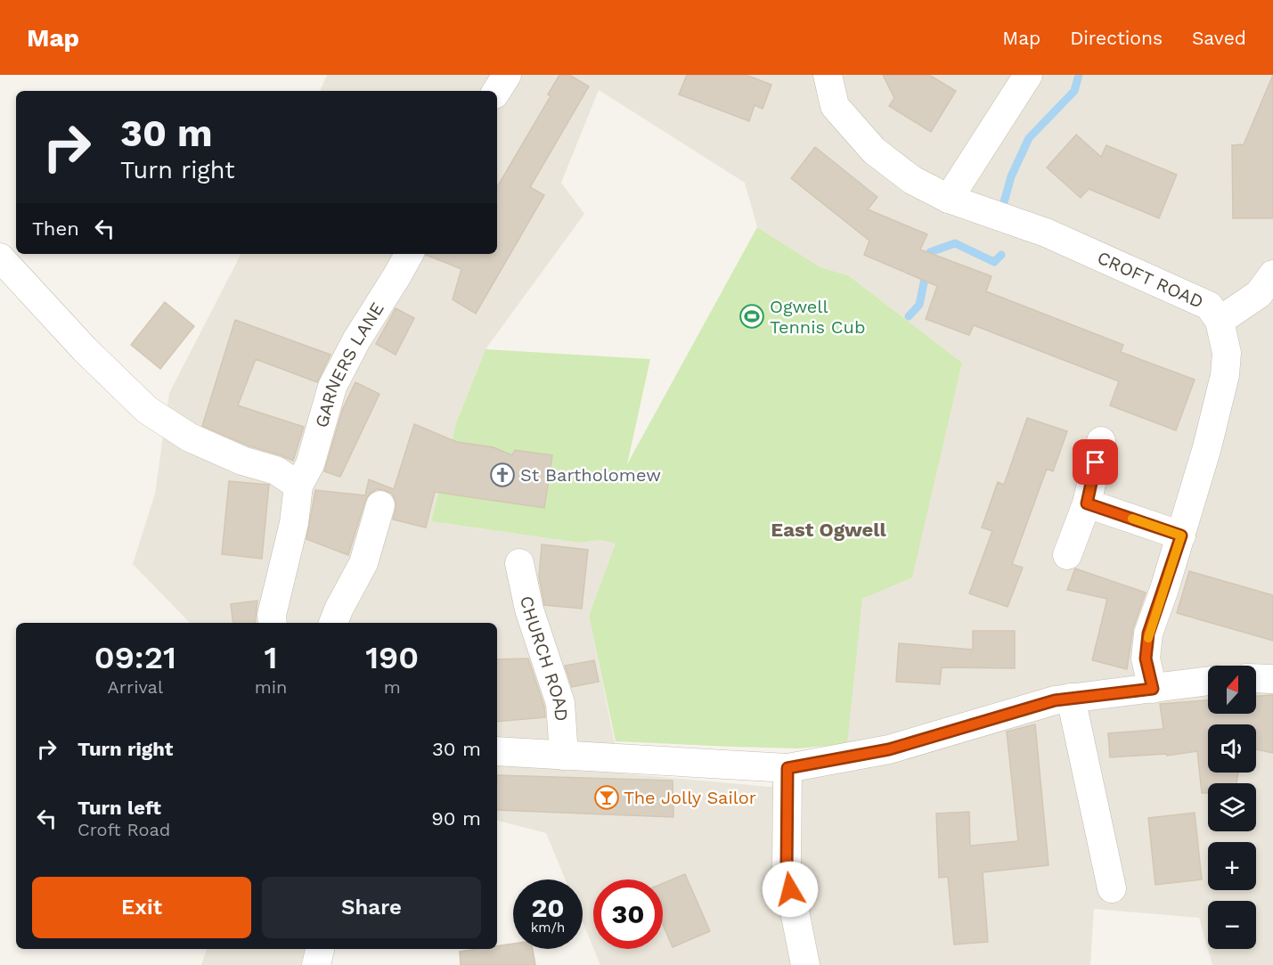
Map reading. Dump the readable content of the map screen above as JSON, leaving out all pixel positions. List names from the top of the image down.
{
  "streets": {
    "street": ["CROFT ROAD", "GARNERS LANE", "CHURCH ROAD"]
  },
  "districts": ["East Ogwell"],
  "places": {
    "sports": ["Ogwell Tennis Cub"],
    "church": ["St Bartholomew"],
    "bar": ["The Jolly Sailor"]
  },
  "north": "top",
  "page": {
    "header": "Map",
    "nav": ["Map", "Directions", "Saved"],
    "turn": ["30 m", "Turn right"],
    "then": "Then",
    "eta": [
      "09:21",
      "Arrival",
      "1",
      "min",
      "190",
      "m"
    ],
    "map_buttons": ["+", "−"],
    "list": [
      {
        "name": "Turn right",
        "value": "30 m"
      },
      {
        "name": "Turn left",
        "note": "Croft Road",
        "value": "90 m"
      }
    ],
    "buttons": ["Exit", "Share"],
    "speed": "20 km/h",
    "limit": "30"
  }
}
